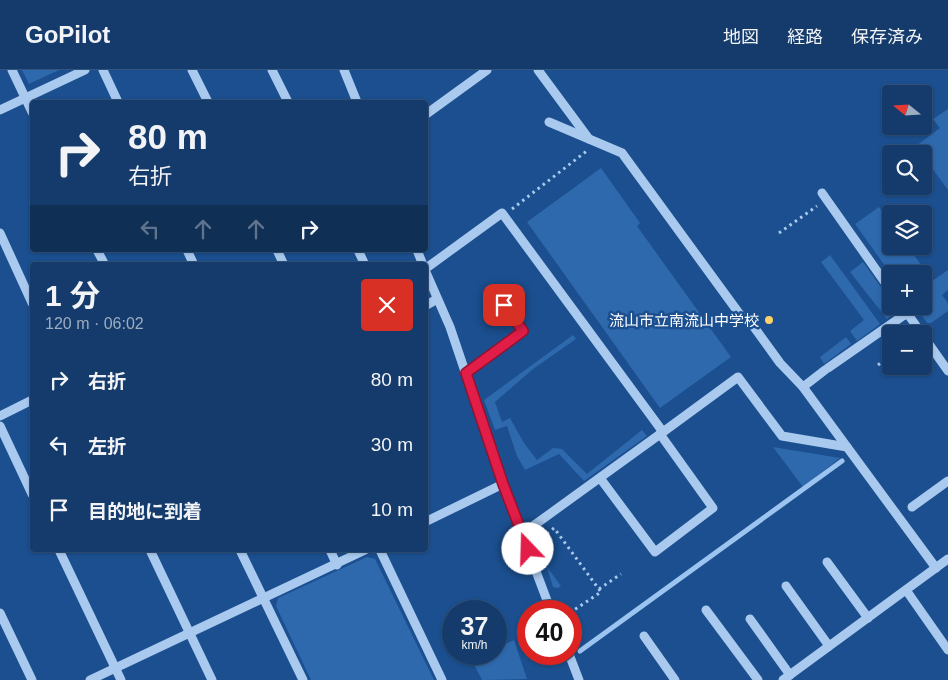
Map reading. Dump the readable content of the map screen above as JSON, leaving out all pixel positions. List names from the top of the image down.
{
  "places": ["流山市立南流山中学校"],
  "north": "left",
  "page": {
    "header": "GoPilot",
    "nav": ["地図", "経路", "保存済み"],
    "map_buttons": ["+", "−"],
    "turn": ["80 m", "右折"],
    "heading": ["1 分", "120 m · 06:02"],
    "list": [
      {
        "name": "右折",
        "value": "80 m"
      },
      {
        "name": "左折",
        "value": "30 m"
      },
      {
        "name": "目的地に到着",
        "value": "10 m"
      }
    ],
    "speed": "37 km/h",
    "limit": "40"
  }
}
